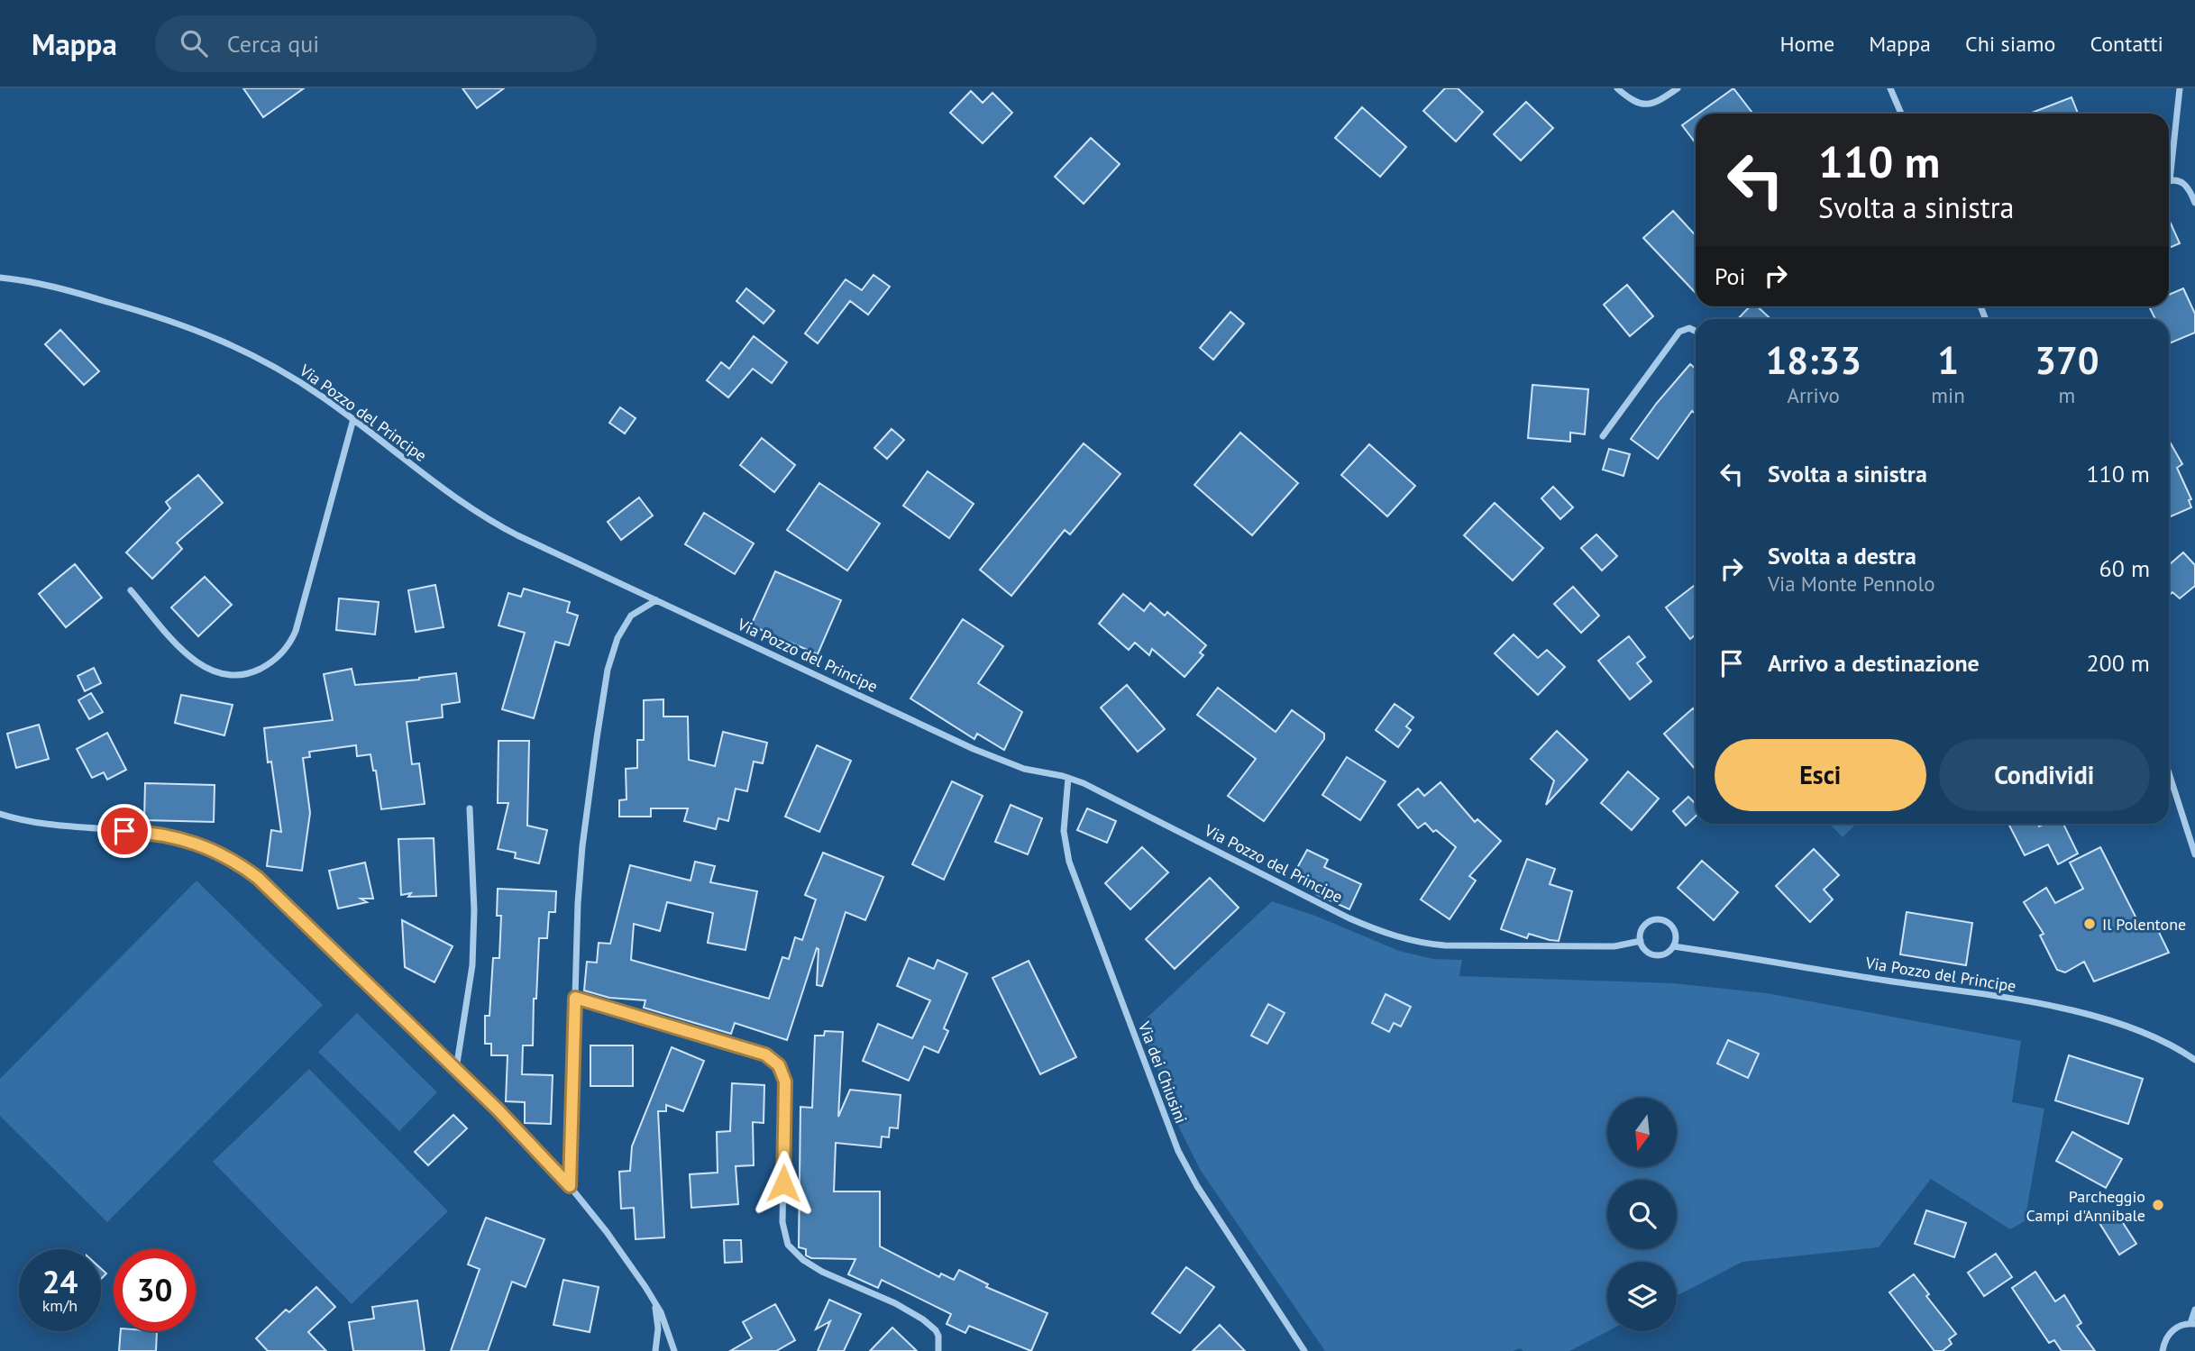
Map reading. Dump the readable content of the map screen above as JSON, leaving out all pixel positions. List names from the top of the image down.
{
  "streets": {
    "street": ["Via Pozzo del Principe", "Via dei Chiusini"]
  },
  "crossings": [
    ["Via Pozzo del Principe", "Via dei Chiusini"]
  ],
  "places": ["Il Polentone", "Parcheggio Campi d'Annibale"],
  "north": "bottom",
  "page": {
    "header": "Mappa",
    "search": "Cerca qui",
    "nav": [
      "Home",
      "Mappa",
      "Chi siamo",
      "Contatti"
    ],
    "turn": ["110 m", "Svolta a sinistra"],
    "then": "Poi",
    "eta": [
      "18:33",
      "Arrivo",
      "1",
      "min",
      "370",
      "m"
    ],
    "list": [
      {
        "name": "Svolta a sinistra",
        "value": "110 m"
      },
      {
        "name": "Svolta a destra",
        "note": "Via Monte Pennolo",
        "value": "60 m"
      },
      {
        "name": "Arrivo a destinazione",
        "value": "200 m"
      }
    ],
    "buttons": ["Esci", "Condividi"],
    "speed": "24 km/h",
    "limit": "30"
  }
}
